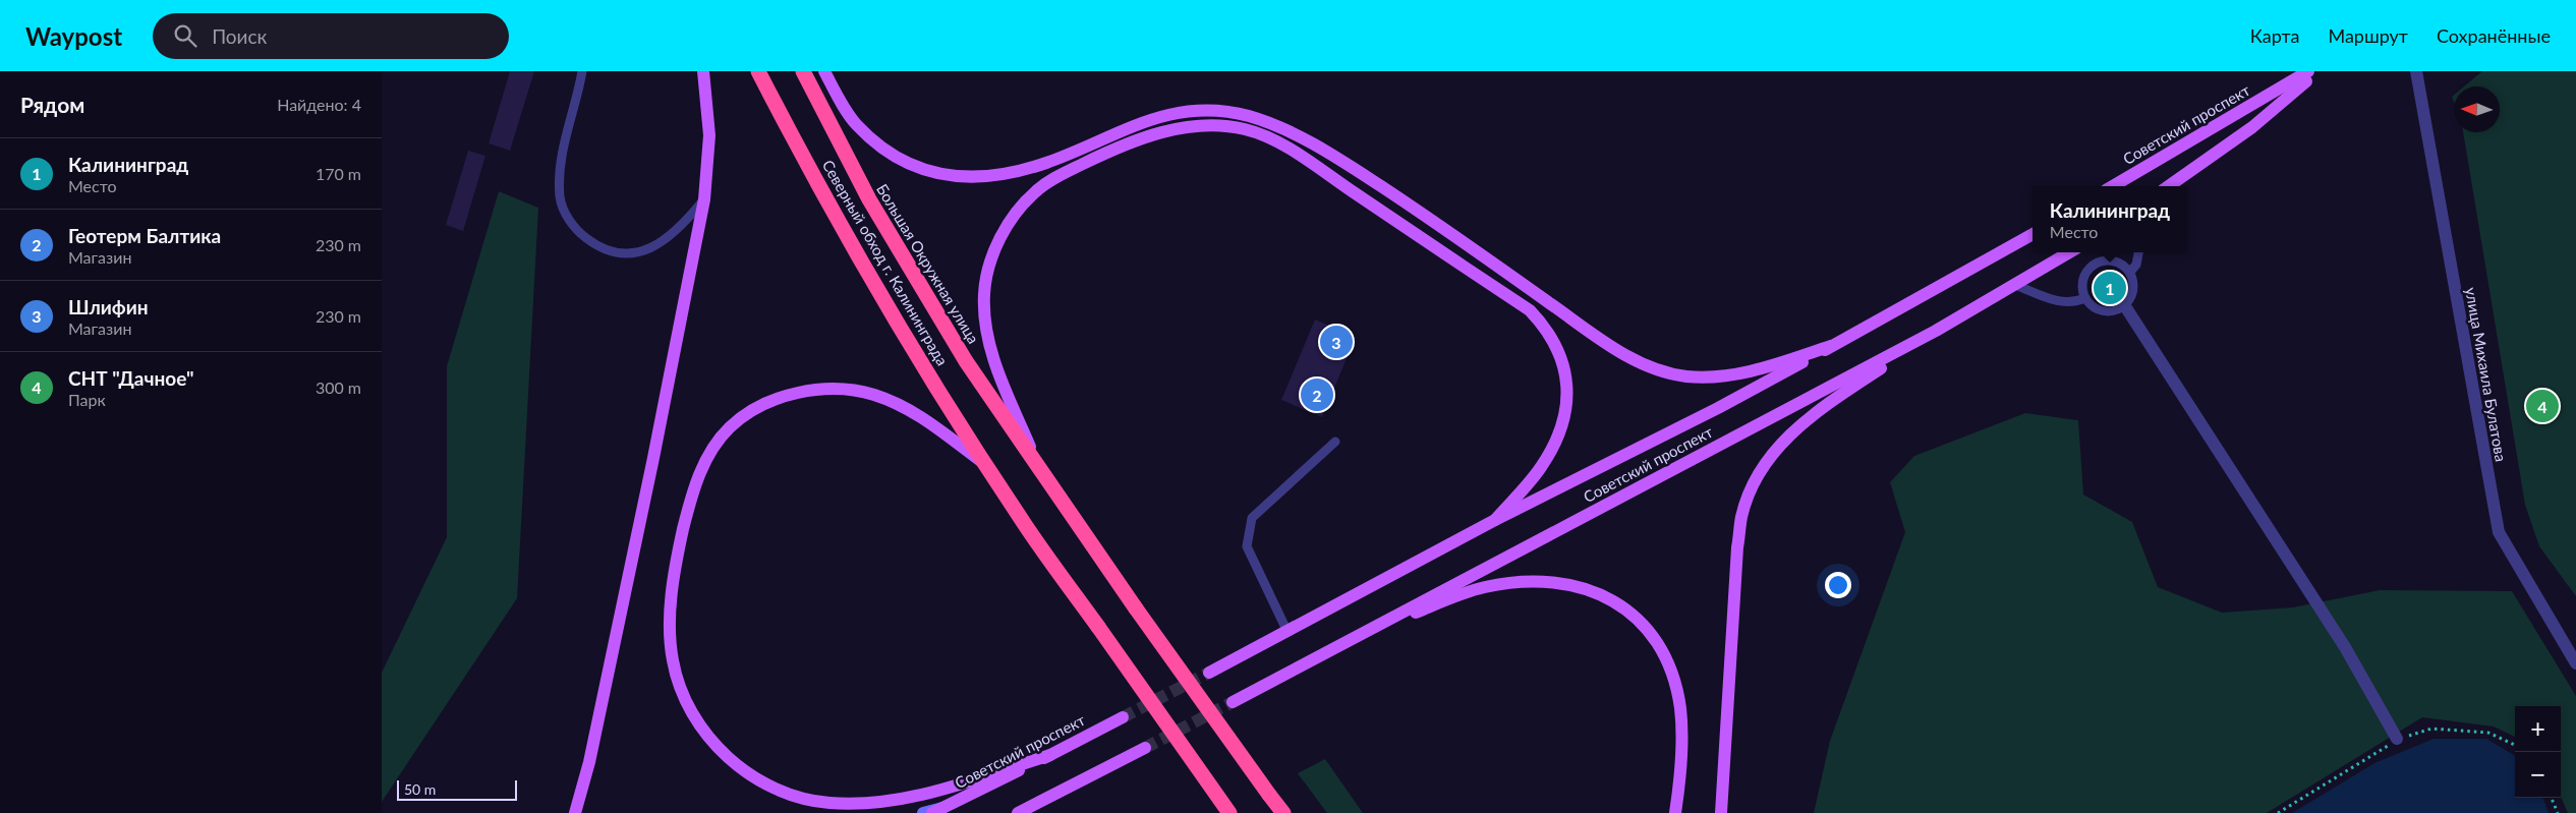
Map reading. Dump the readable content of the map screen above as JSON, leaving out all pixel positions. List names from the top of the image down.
{
  "streets": {
    "highway": ["Северный обход г. Калининграда", "Большая Окружная улица"],
    "main road": ["Советский проспект"],
    "street": ["улица Михаила Булатова"]
  },
  "scale_bar": "50 m",
  "north": "left",
  "page": {
    "header": "Waypost",
    "search": "Поиск",
    "nav": ["Карта", "Маршрут", "Сохранённые"],
    "heading": ["Рядом", "Найдено: 4"],
    "list": [
      {
        "mark": "1",
        "name": "Калининград",
        "note": "Место",
        "value": "170 m"
      },
      {
        "mark": "2",
        "name": "Геотерм Балтика",
        "note": "Магазин",
        "value": "230 m"
      },
      {
        "mark": "3",
        "name": "Шлифин",
        "note": "Магазин",
        "value": "230 m"
      },
      {
        "mark": "4",
        "name": "СНТ \"Дачное\"",
        "note": "Парк",
        "value": "300 m"
      }
    ],
    "popup": ["Калининград", "Место"],
    "pins": [
      "1",
      "3",
      "2",
      "4"
    ],
    "map_buttons": ["+", "−"],
    "scale": "50 m"
  }
}
